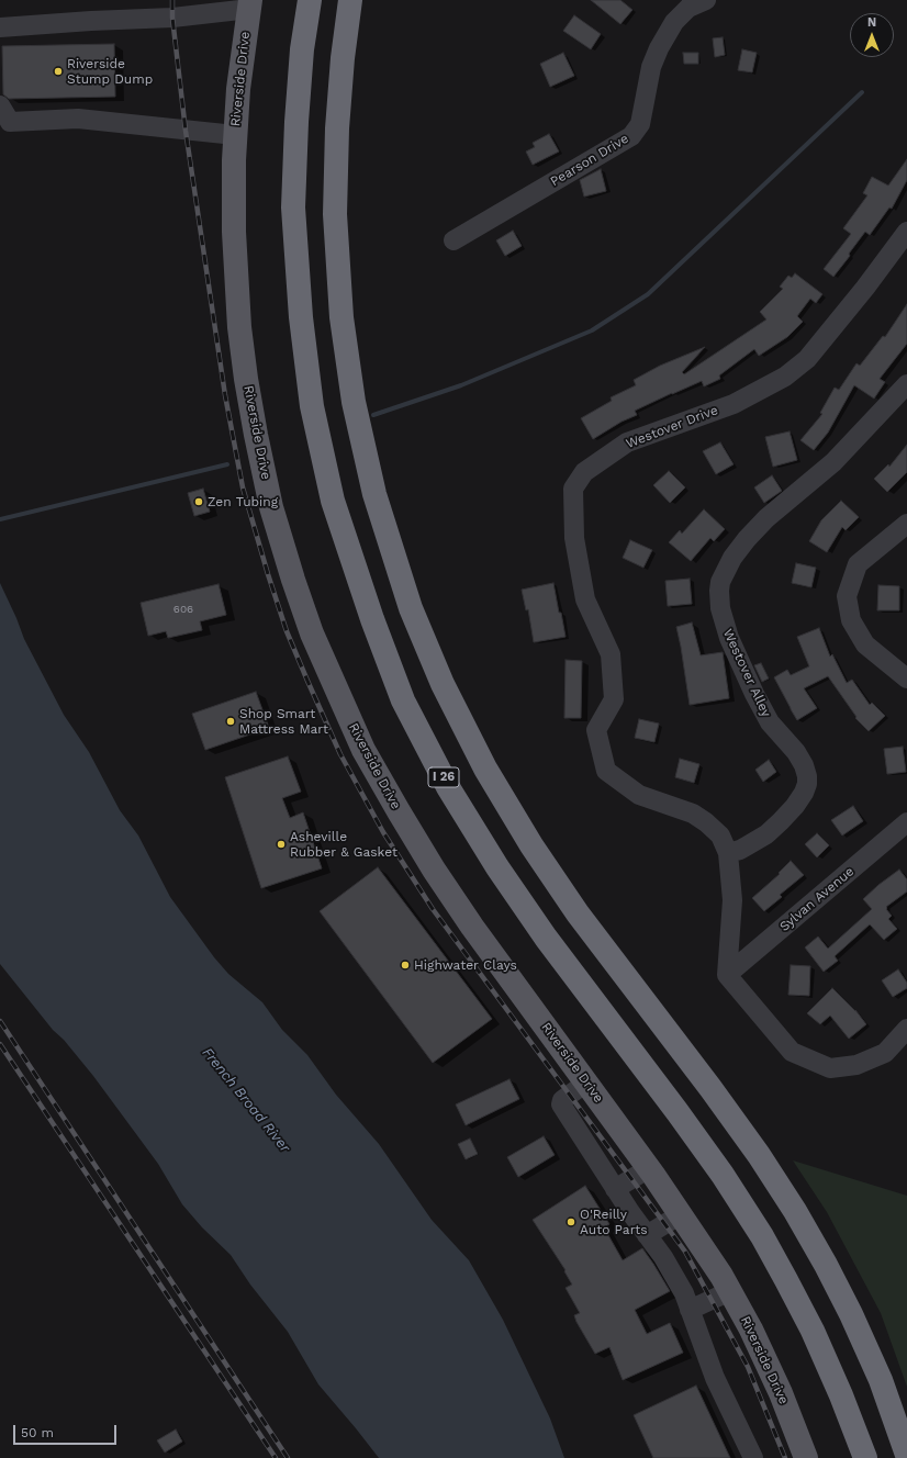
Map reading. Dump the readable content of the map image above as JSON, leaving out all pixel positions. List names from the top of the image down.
{
  "streets": {
    "highway": ["I 26"],
    "main road": ["Riverside Drive"],
    "street": [
      "Pearson Drive",
      "Westover Drive",
      "Westover Alley",
      "Sylvan Avenue"
    ]
  },
  "crossings": [
    ["Westover Drive", "Westover Alley"],
    ["Westover Drive", "Sylvan Avenue"]
  ],
  "water": ["French Broad River"],
  "places": [
    "Riverside Stump Dump",
    "Zen Tubing",
    "Shop Smart Mattress Mart",
    "Asheville Rubber & Gasket",
    "Highwater Clays",
    "O'Reilly Auto Parts"
  ],
  "house_numbers": ["606"],
  "scale_bar": "50 m",
  "north": "top"
}
